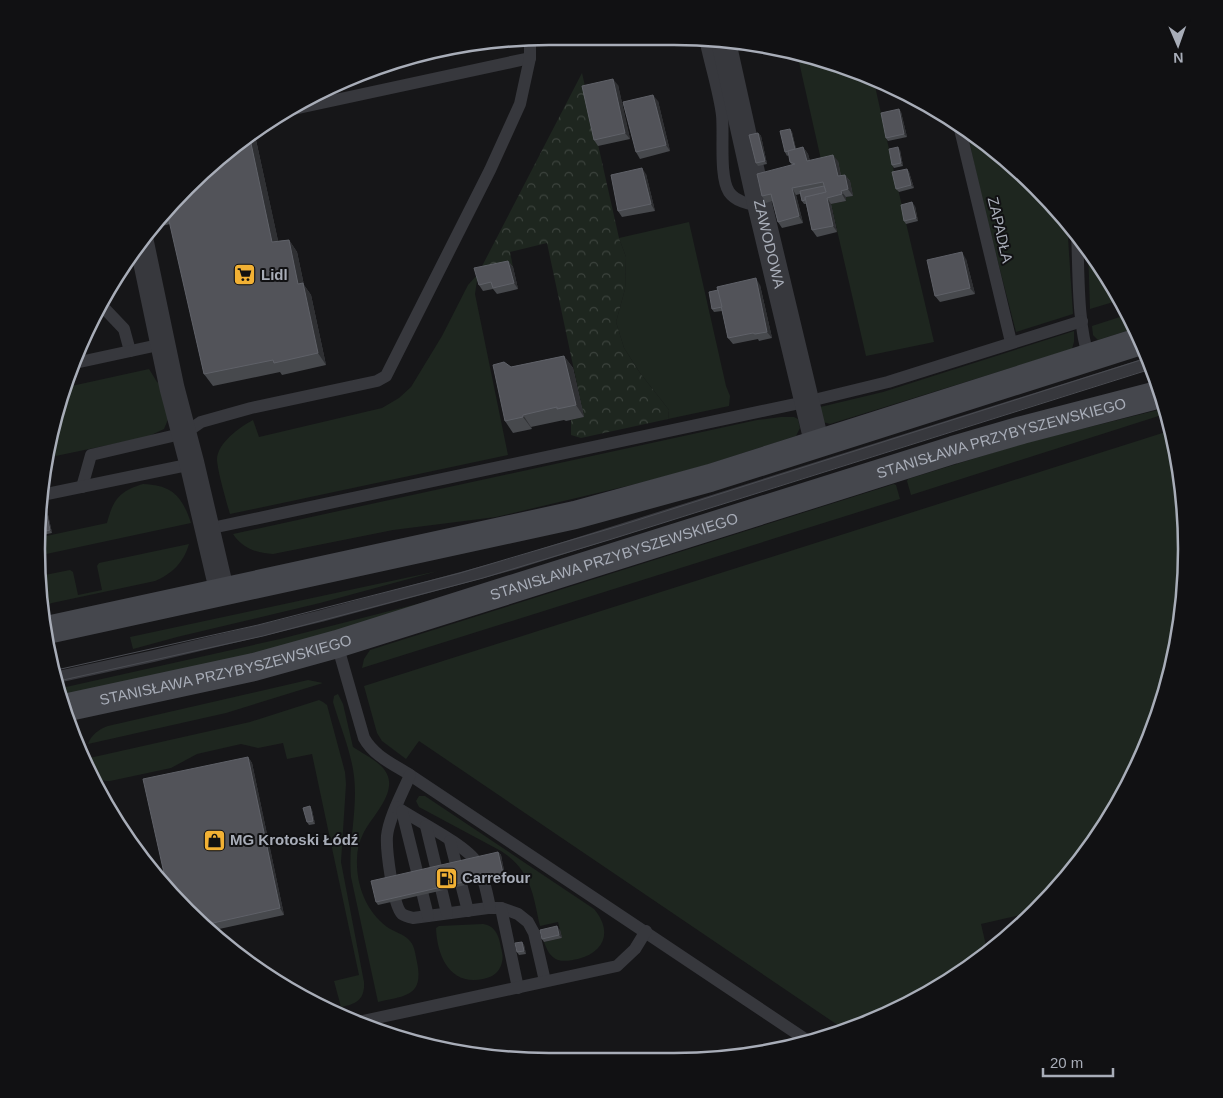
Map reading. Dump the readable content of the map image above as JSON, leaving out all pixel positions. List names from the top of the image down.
{
  "streets": {
    "main road": ["STANISŁAWA PRZYBYSZEWSKIEGO"],
    "street": ["ZAWODOWA"],
    "lane": ["ZAPADŁA"]
  },
  "places": {
    "supermarket": ["Lidl"],
    "shop": ["MG Krotoski Łódź"],
    "fuel station": ["Carrefour"]
  },
  "scale_bar": "20 m",
  "north": "bottom"
}
